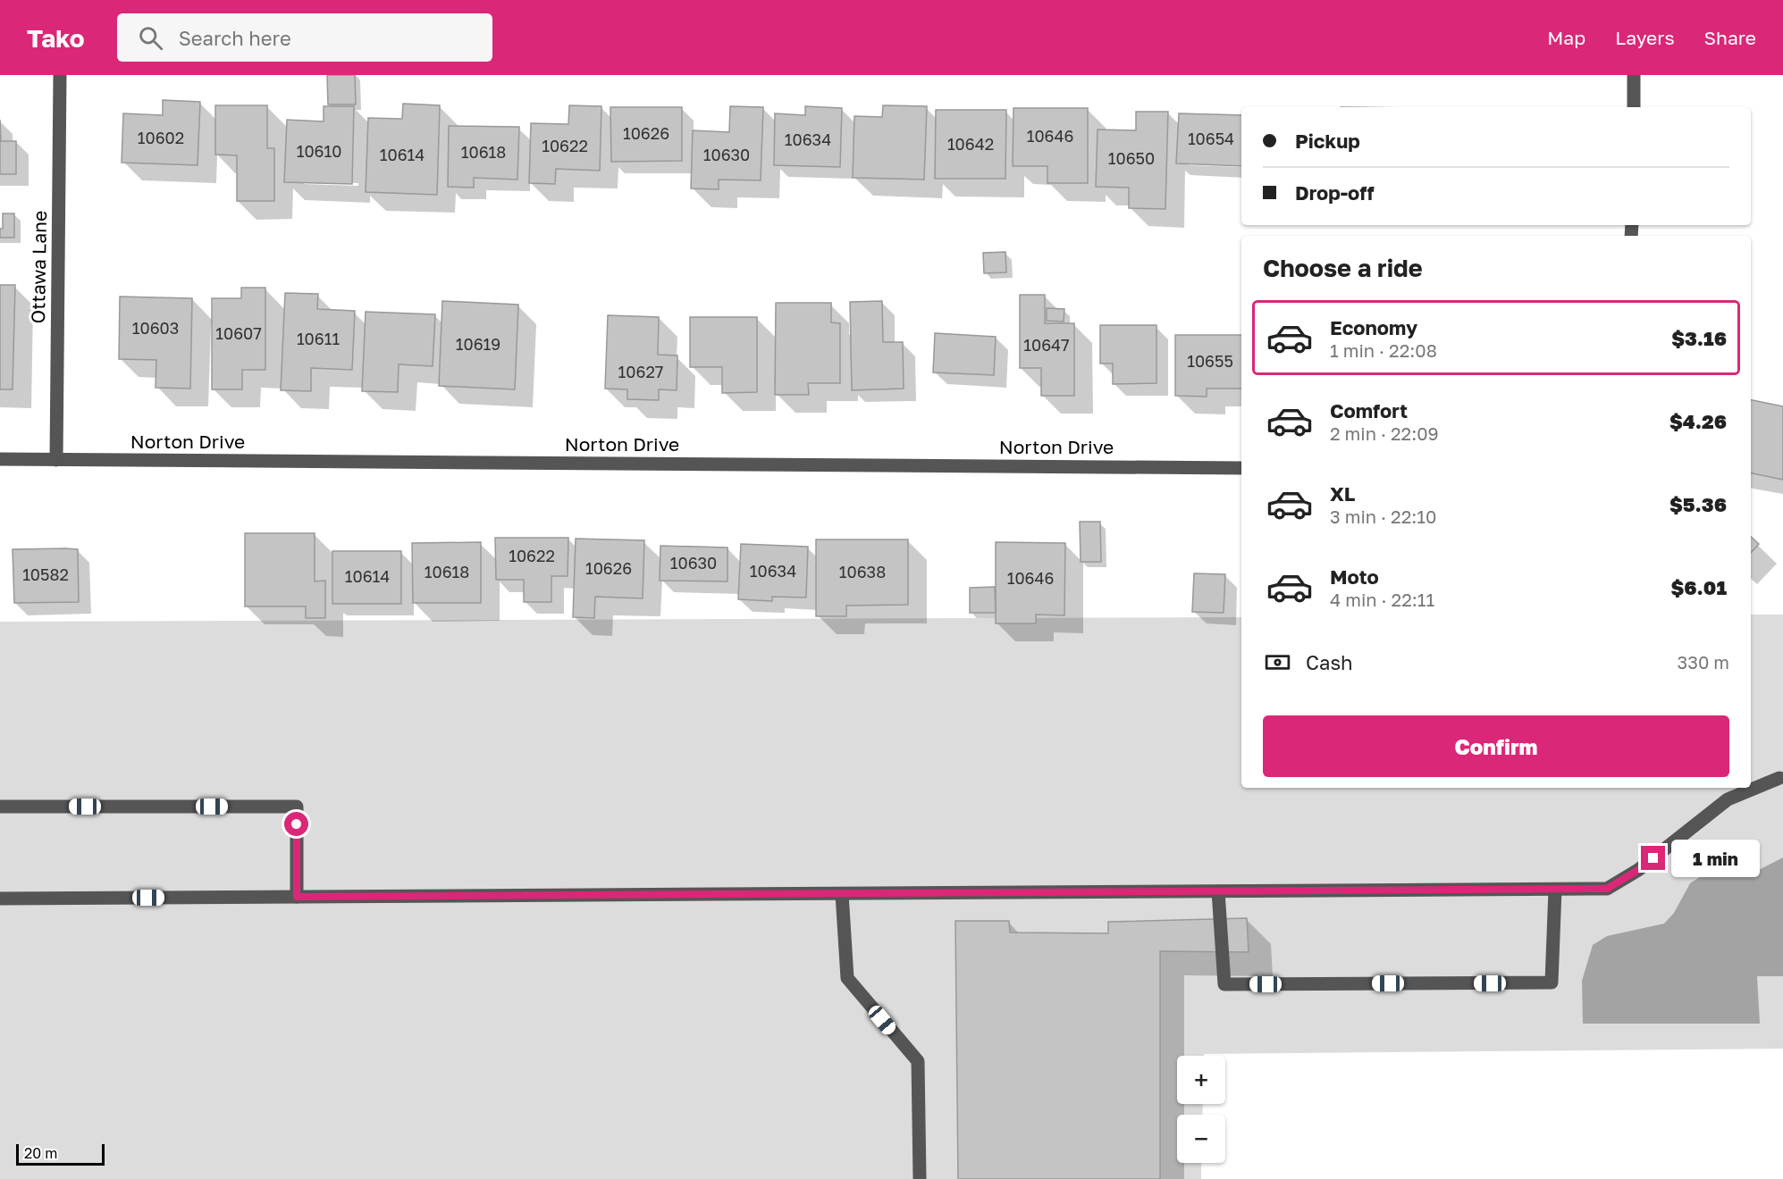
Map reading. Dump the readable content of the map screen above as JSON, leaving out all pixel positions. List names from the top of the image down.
{
  "streets": {
    "street": ["Ottawa Lane", "Norton Drive"]
  },
  "crossings": [
    ["Ottawa Lane", "Norton Drive"]
  ],
  "house_numbers": [
    "10626",
    "10646",
    "10602",
    "10654",
    "10634",
    "10642",
    "10622",
    "10610",
    "10618",
    "10614",
    "10630",
    "10650",
    "10603",
    "10607",
    "10611",
    "10619",
    "10647",
    "10655",
    "10627",
    "10622",
    "10630",
    "10626",
    "10634",
    "10618",
    "10638",
    "10582",
    "10614",
    "10646"
  ],
  "scale_bar": "20 m",
  "page": {
    "header": "Tako",
    "search": "Search here",
    "nav": ["Map", "Layers", "Share"],
    "banner": ["Pickup", "Drop-off"],
    "heading": "Choose a ride",
    "list": [
      {
        "name": "Economy",
        "note": "1 min · 22:08",
        "value": "$3.16"
      },
      {
        "name": "Comfort",
        "note": "2 min · 22:09",
        "value": "$4.26"
      },
      {
        "name": "XL",
        "note": "3 min · 22:10",
        "value": "$5.36"
      },
      {
        "name": "Moto",
        "note": "4 min · 22:11",
        "value": "$6.01"
      }
    ],
    "pay": ["Cash", "330 m"],
    "buttons": "Confirm",
    "bubble": "1 min",
    "map_buttons": ["+", "−"],
    "scale": "20 m"
  }
}
